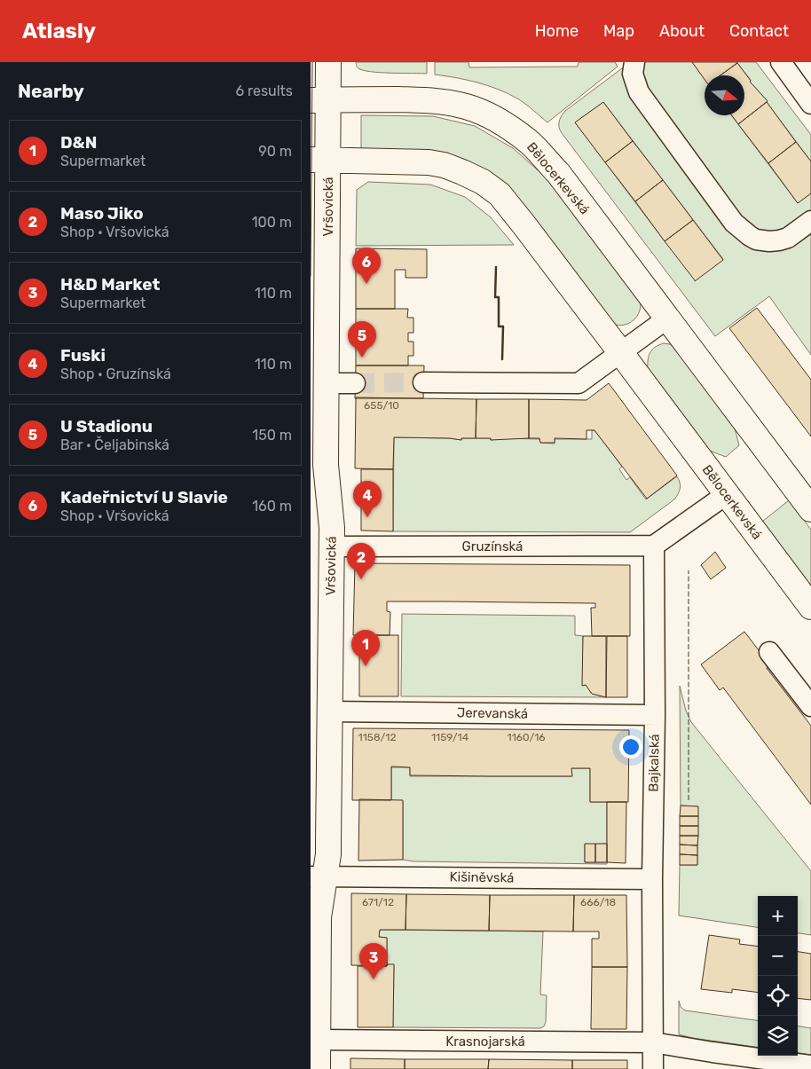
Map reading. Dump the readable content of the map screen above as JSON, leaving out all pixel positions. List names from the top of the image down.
{
  "streets": {
    "main road": ["Bělocerkevská", "Vršovická"],
    "street": [
      "Gruzínská",
      "Jerevanská",
      "Bajkalská",
      "Kišiněvská",
      "Krasnojarská"
    ]
  },
  "crossings": [
    ["Bělocerkevská", "Vršovická"],
    ["Vršovická", "Gruzínská"],
    ["Vršovická", "Jerevanská"],
    ["Vršovická", "Kišiněvská"],
    ["Vršovická", "Krasnojarská"],
    ["Gruzínská", "Bajkalská"],
    ["Jerevanská", "Bajkalská"],
    ["Bajkalská", "Kišiněvská"],
    ["Bajkalská", "Krasnojarská"]
  ],
  "house_numbers": [
    "655/10",
    "1158/12",
    "1159/14",
    "1160/16",
    "671/12",
    "666/18"
  ],
  "north": "right",
  "page": {
    "header": "Atlasly",
    "nav": [
      "Home",
      "Map",
      "About",
      "Contact"
    ],
    "heading": ["Nearby", "6 results"],
    "list": [
      {
        "mark": "1",
        "name": "D&N",
        "note": "Supermarket",
        "value": "90 m"
      },
      {
        "mark": "2",
        "name": "Maso Jiko",
        "note": "Shop · Vršovická",
        "value": "100 m"
      },
      {
        "mark": "3",
        "name": "H&D Market",
        "note": "Supermarket",
        "value": "110 m"
      },
      {
        "mark": "4",
        "name": "Fuski",
        "note": "Shop · Gruzínská",
        "value": "110 m"
      },
      {
        "mark": "5",
        "name": "U Stadionu",
        "note": "Bar · Čeljabinská",
        "value": "150 m"
      },
      {
        "mark": "6",
        "name": "Kadeřnictví U Slavie",
        "note": "Shop · Vršovická",
        "value": "160 m"
      }
    ],
    "pins": [
      "6",
      "5",
      "4",
      "2",
      "1",
      "3"
    ],
    "map_buttons": ["+", "−"]
  }
}
